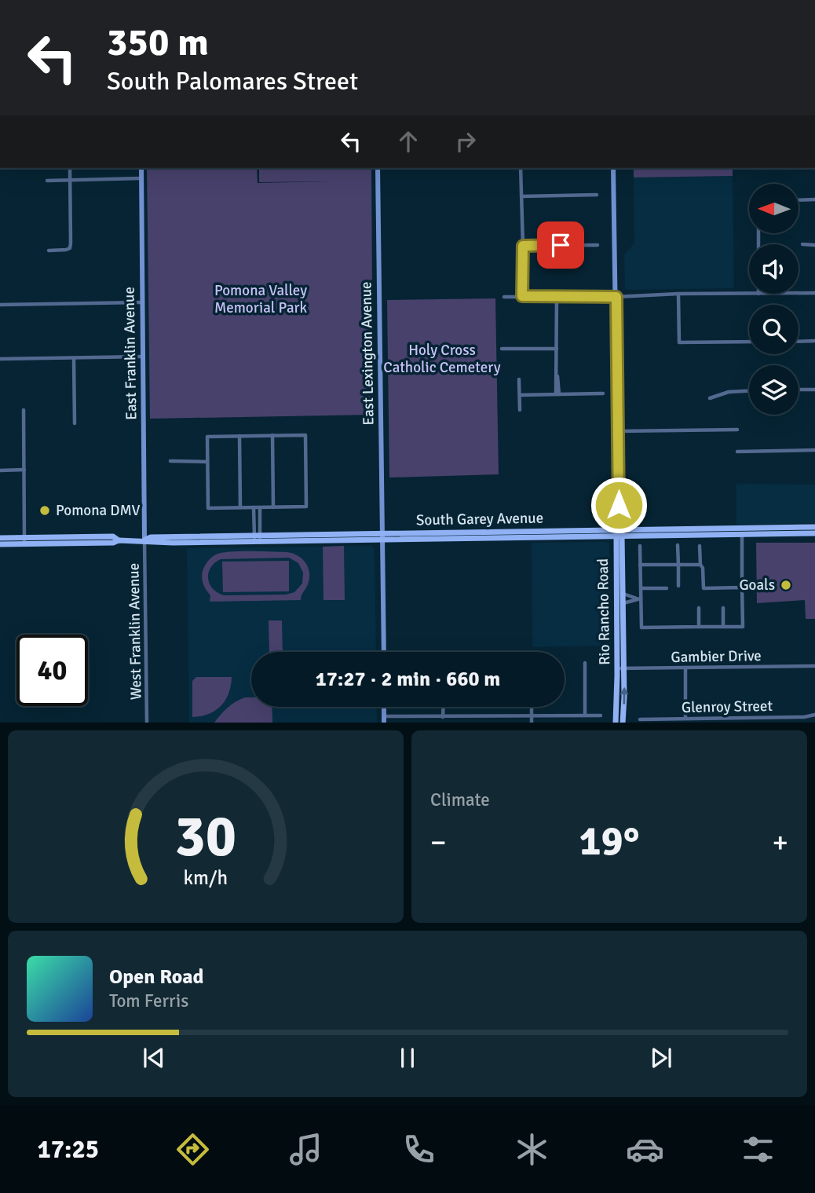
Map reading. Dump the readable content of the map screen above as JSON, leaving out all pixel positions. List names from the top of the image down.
{
  "streets": {
    "main road": ["South Garey Avenue", "Rio Rancho Road"],
    "street": [
      "East Franklin Avenue",
      "East Lexington Avenue",
      "West Franklin Avenue",
      "Gambier Drive",
      "Glenroy Street"
    ]
  },
  "crossings": [
    ["East Franklin Avenue", "South Garey Avenue"],
    ["East Franklin Avenue", "West Franklin Avenue"],
    ["East Lexington Avenue", "South Garey Avenue"],
    ["South Garey Avenue", "Rio Rancho Road"],
    ["South Garey Avenue", "West Franklin Avenue"],
    ["Rio Rancho Road", "Gambier Drive"]
  ],
  "parks": ["Pomona Valley Memorial Park", "Holy Cross Catholic Cemetery"],
  "places": ["Pomona DMV", "Goals"],
  "north": "left",
  "page": {
    "turn": ["350 m", "South Palomares Street"],
    "limit": "40",
    "trip": "17:27 · 2 min · 660 m",
    "tile": "Climate",
    "heat": ["−", "19°", "+"],
    "song": ["Open Road", "Tom Ferris"],
    "tabs": "17:25",
    "gauge": ["30", "km/h"]
  }
}
